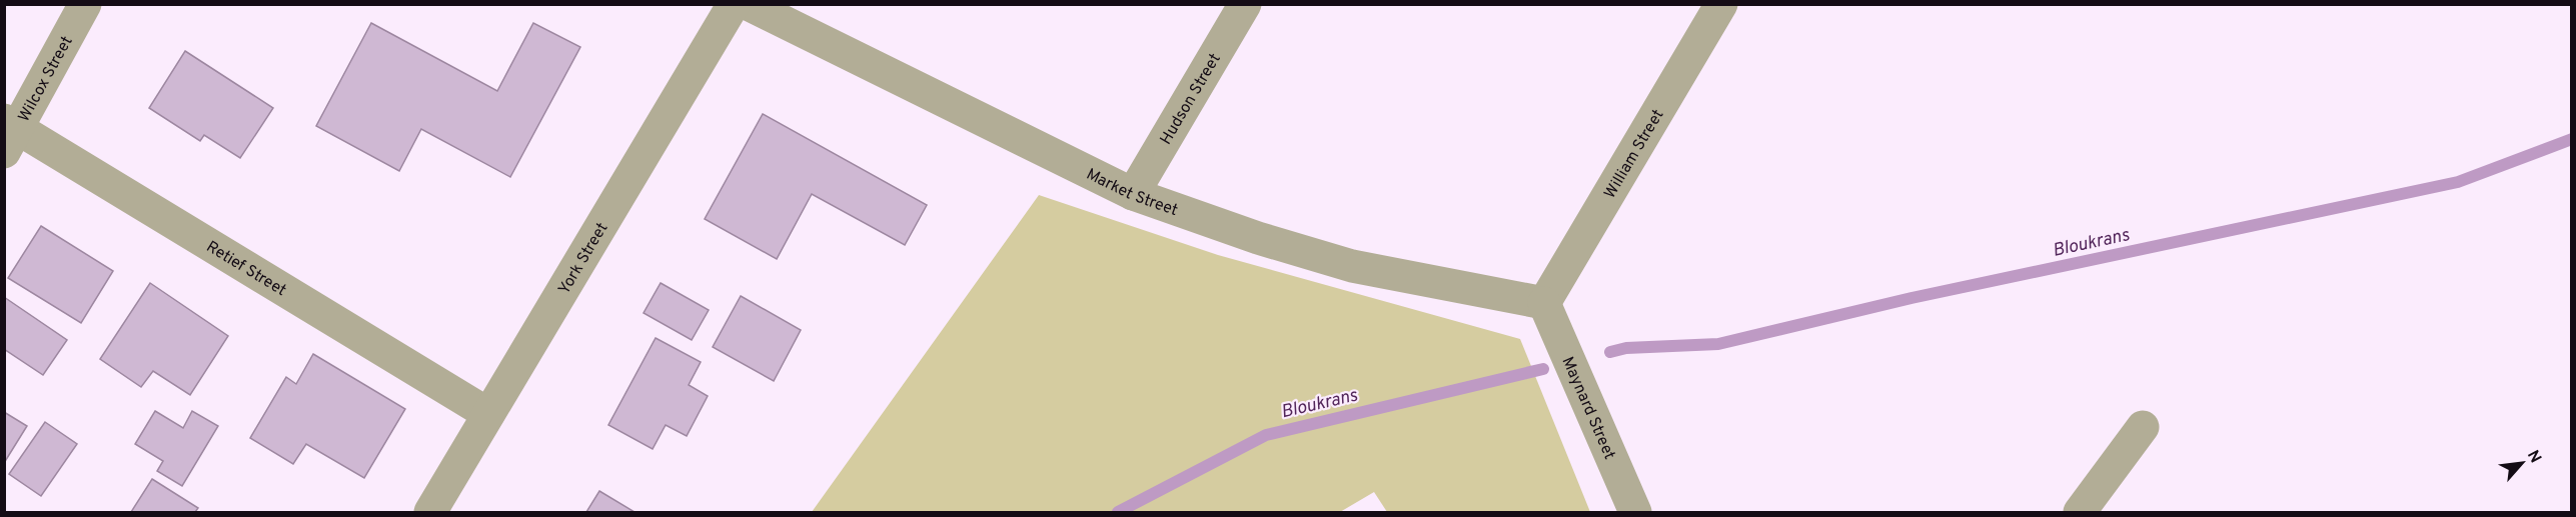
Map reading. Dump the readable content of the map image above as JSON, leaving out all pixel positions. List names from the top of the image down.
{
  "streets": {
    "street": [
      "Wilcox Street",
      "Hudson Street",
      "William Street",
      "Market Street",
      "York Street",
      "Retief Street",
      "Maynard Street"
    ]
  },
  "crossings": [
    ["Wilcox Street", "Retief Street"],
    ["Hudson Street", "Market Street"],
    ["William Street", "Market Street"],
    ["William Street", "Maynard Street"],
    ["Market Street", "Maynard Street"],
    ["York Street", "Retief Street"]
  ],
  "water": ["Bloukrans"],
  "north": "top right"
}
